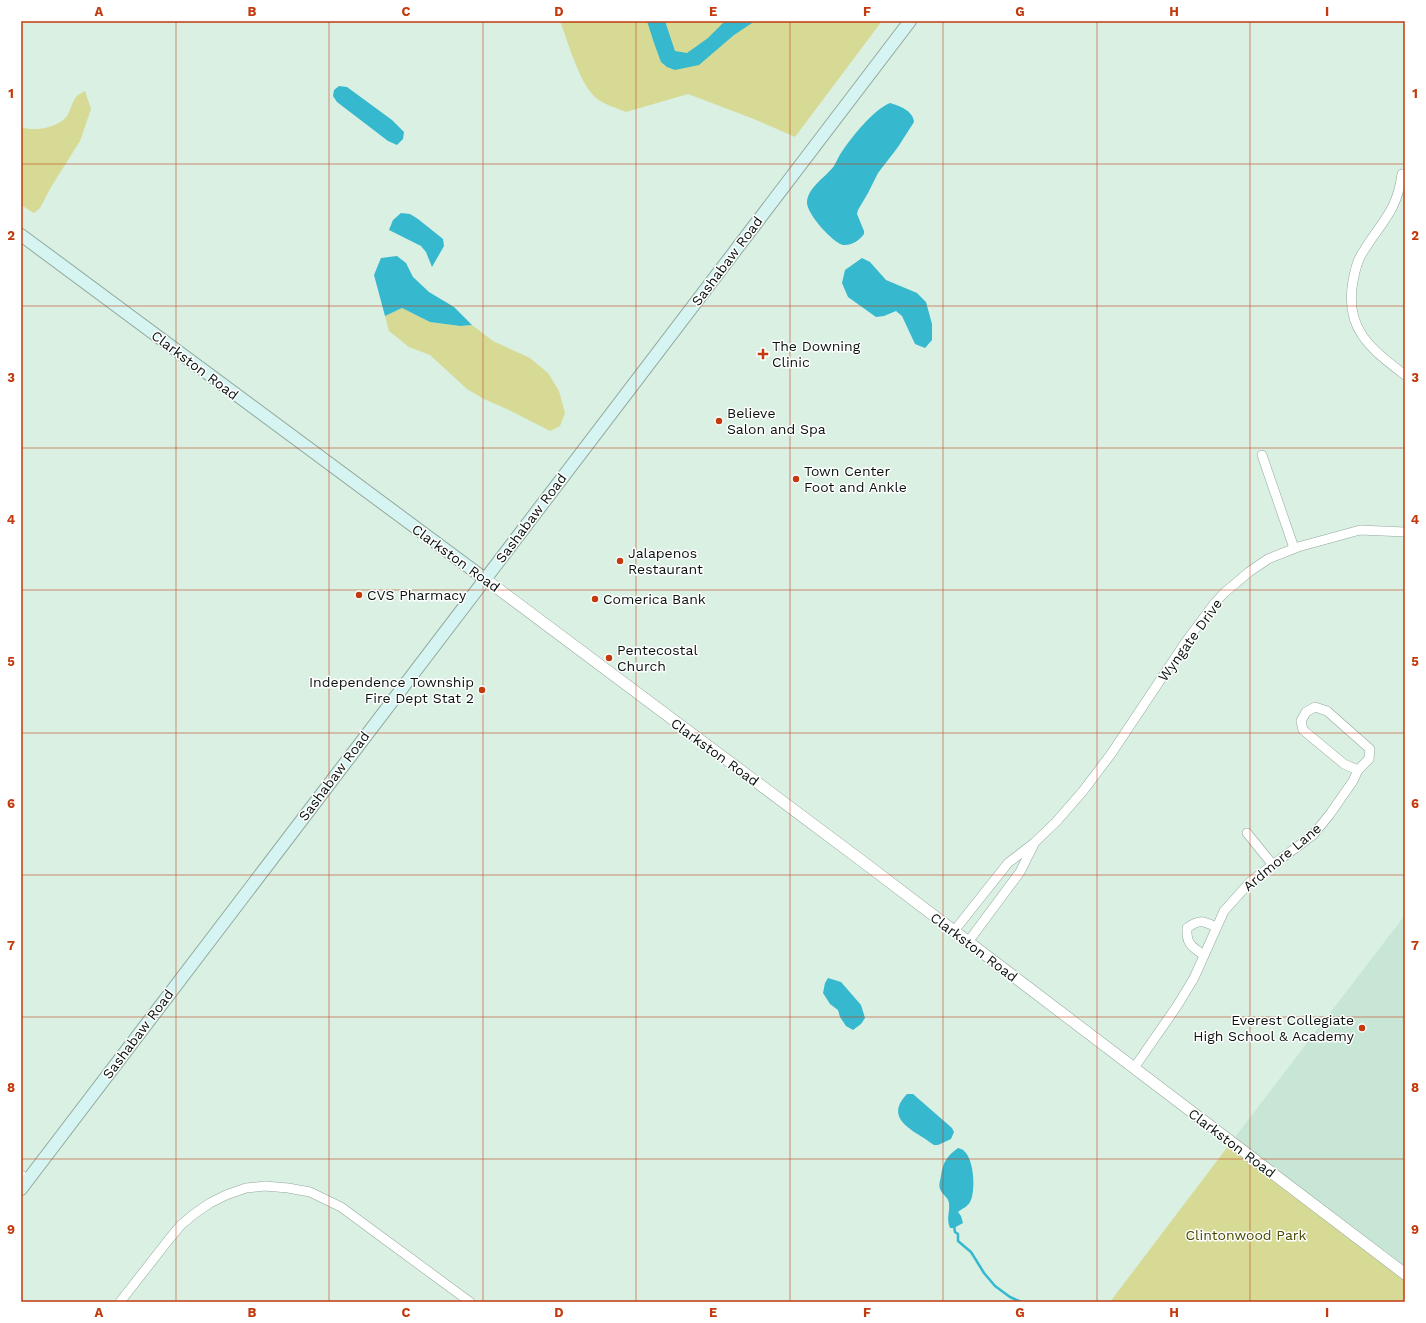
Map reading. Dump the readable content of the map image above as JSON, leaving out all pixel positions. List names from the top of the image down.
{
  "streets": {
    "main road": ["Sashabaw Road", "Clarkston Road"],
    "street": ["Wyngate Drive", "Ardmore Lane"]
  },
  "crossings": [
    ["Sashabaw Road", "Clarkston Road"],
    ["Clarkston Road", "Wyngate Drive"],
    ["Clarkston Road", "Ardmore Lane"]
  ],
  "parks": ["Clintonwood Park"],
  "places": {
    "health": ["The Downing Clinic"],
    "other": [
      "Believe Salon and Spa",
      "Town Center Foot and Ankle",
      "Jalapenos Restaurant",
      "CVS Pharmacy",
      "Comerica Bank",
      "Pentecostal Church",
      "Independence Township Fire Dept Stat 2",
      "Everest Collegiate High School & Academy"
    ]
  },
  "grid": {
    "columns": [
      "A",
      "B",
      "C",
      "D",
      "E",
      "F",
      "G",
      "H",
      "I"
    ],
    "rows": [
      "1",
      "2",
      "3",
      "4",
      "5",
      "6",
      "7",
      "8",
      "9"
    ]
  }
}
